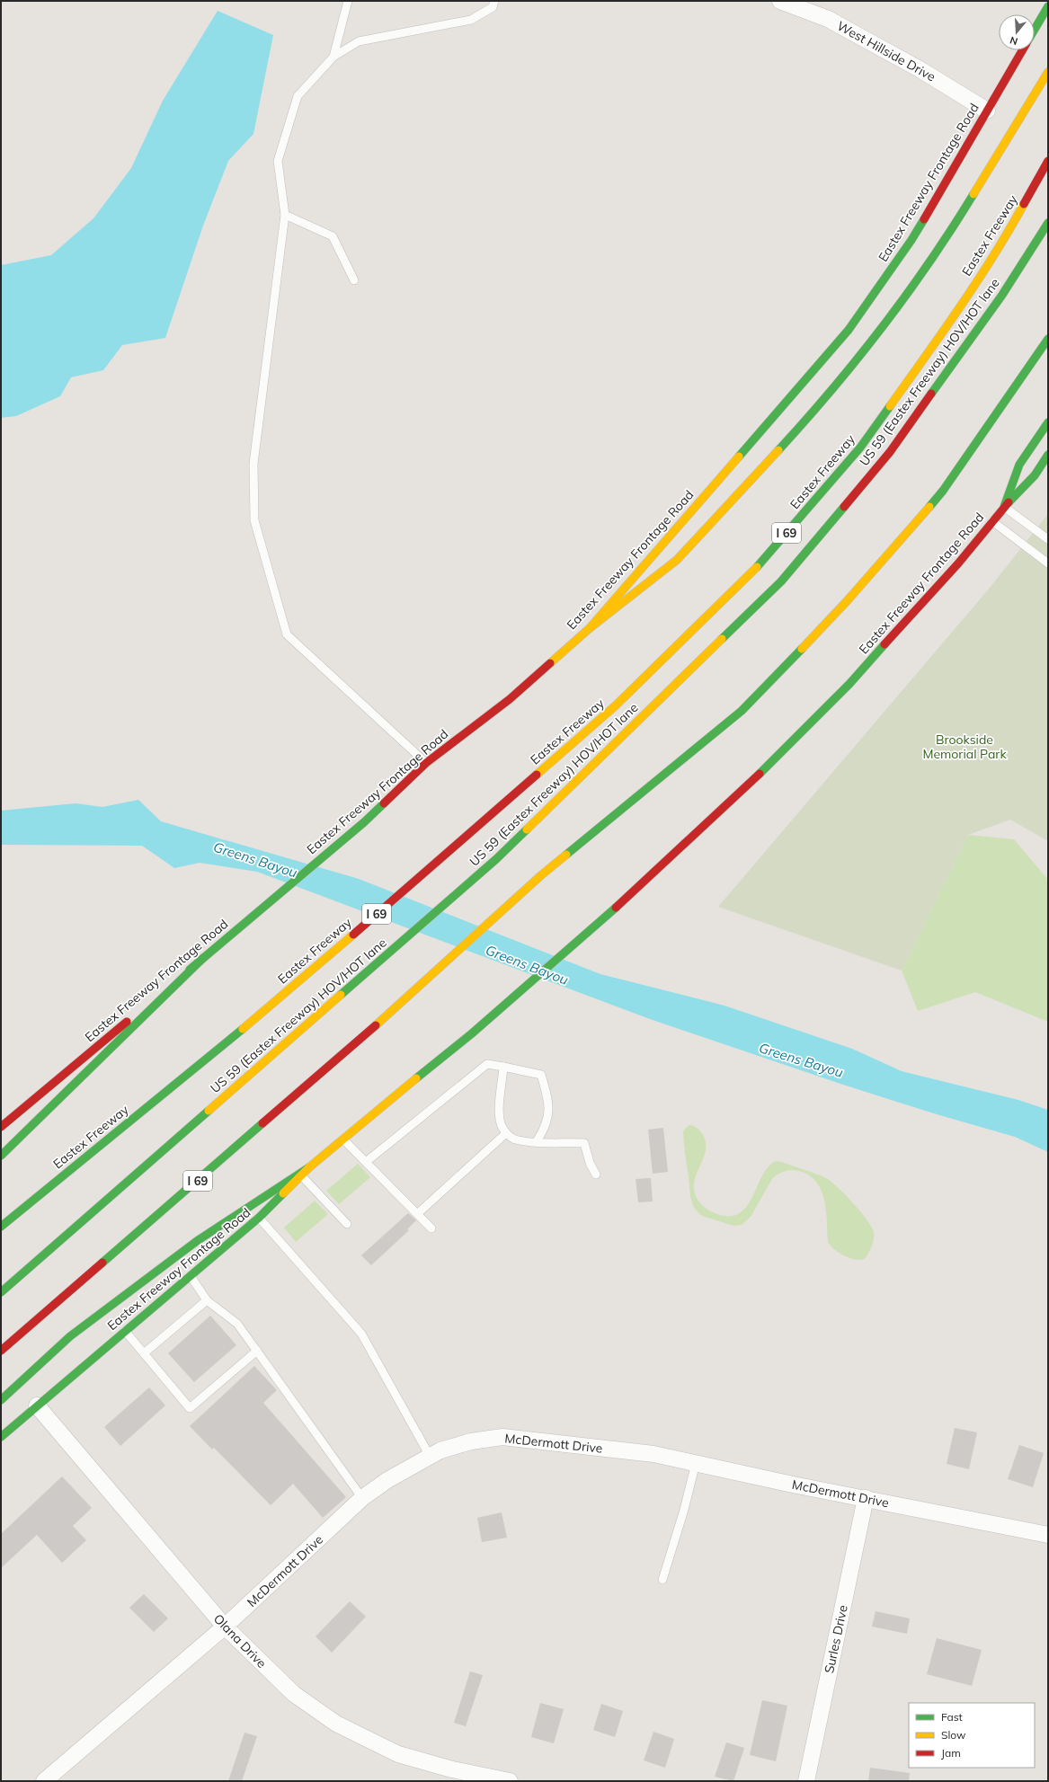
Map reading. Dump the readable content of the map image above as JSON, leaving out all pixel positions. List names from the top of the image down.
{
  "streets": {
    "main road": [
      "Eastex Freeway Frontage Road",
      "Eastex Freeway",
      "US 59 (Eastex Freeway) HOV/HOT lane",
      "I 69"
    ],
    "street": [
      "West Hillside Drive",
      "McDermott Drive",
      "Surles Drive",
      "Olana Drive"
    ]
  },
  "crossings": [
    ["West Hillside Drive", "Eastex Freeway Frontage Road"],
    ["Eastex Freeway Frontage Road", "Olana Drive"],
    ["McDermott Drive", "Surles Drive"],
    ["McDermott Drive", "Olana Drive"]
  ],
  "water": ["Greens Bayou"],
  "parks": ["Brookside Memorial Park"],
  "legend": ["Fast", "Slow", "Jam"],
  "north": "bottom"
}
